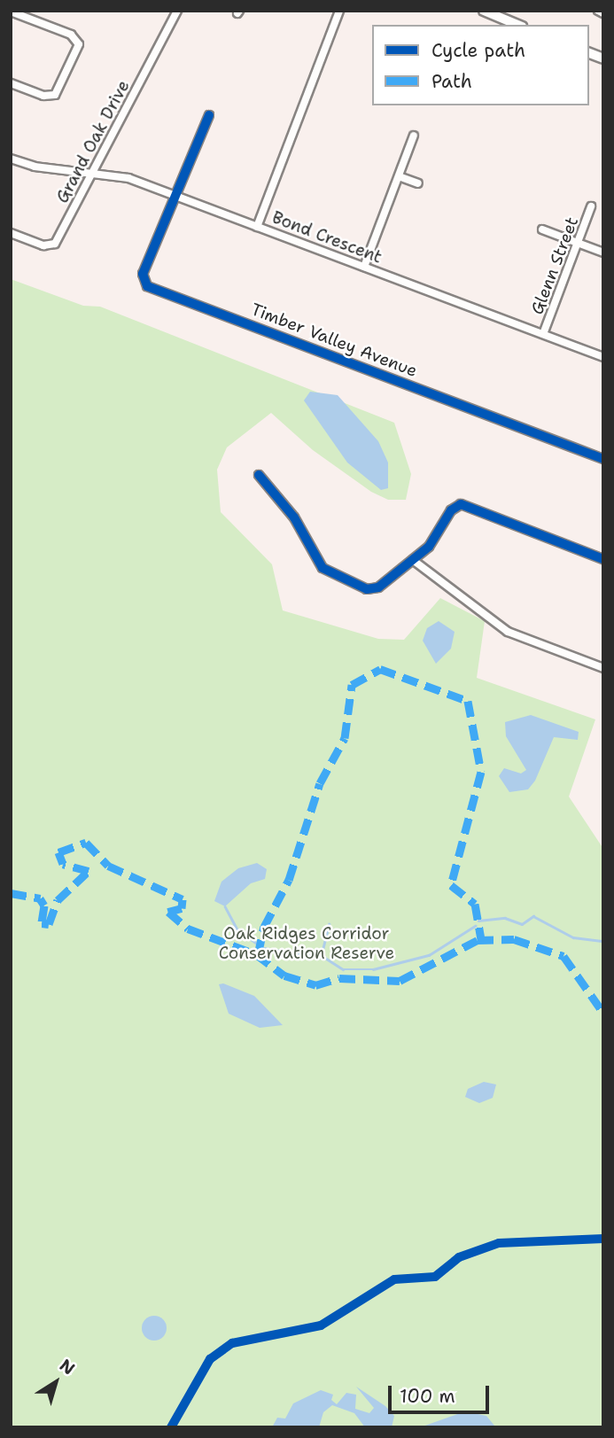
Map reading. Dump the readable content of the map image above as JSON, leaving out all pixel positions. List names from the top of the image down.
{
  "streets": {
    "street": [
      "Grand Oak Drive",
      "Bond Crescent",
      "Glenn Street",
      "Timber Valley Avenue"
    ]
  },
  "crossings": [
    ["Bond Crescent", "Glenn Street"]
  ],
  "parks": ["Oak Ridges Corridor Conservation Reserve"],
  "legend": ["Cycle path", "Path"],
  "scale_bar": "100 m",
  "north": "top right"
}
